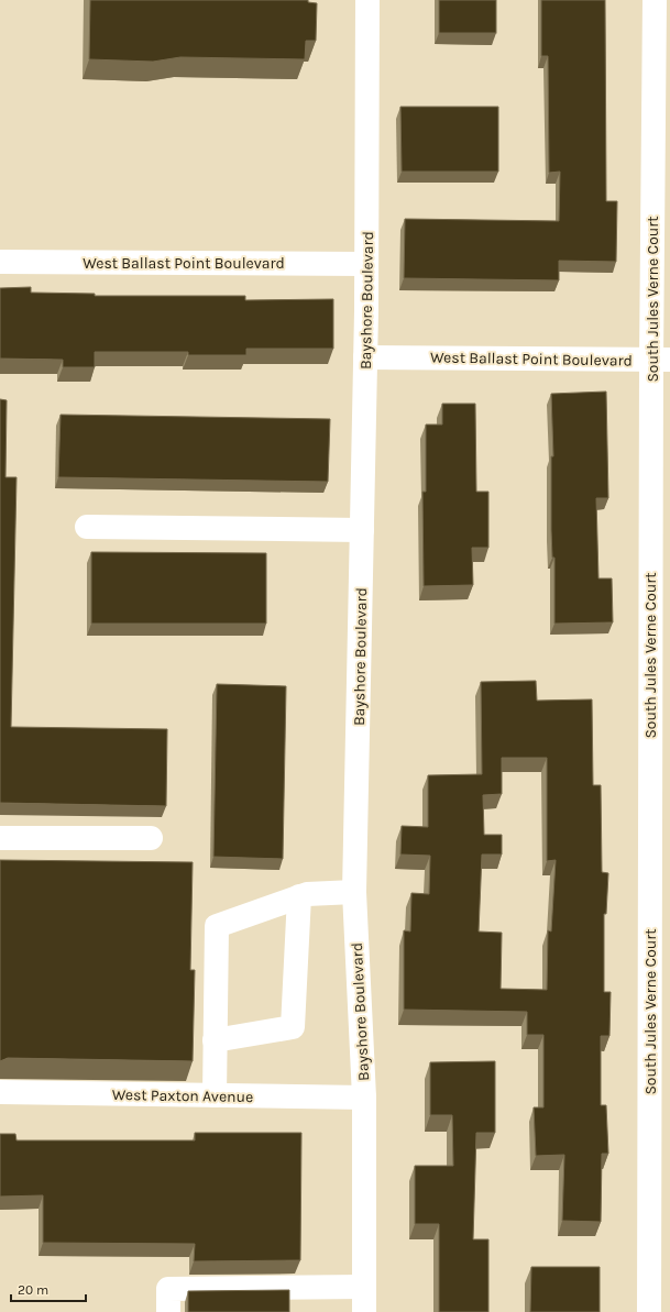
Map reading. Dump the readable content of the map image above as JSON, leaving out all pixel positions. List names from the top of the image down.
{
  "streets": {
    "street": [
      "West Ballast Point Boulevard",
      "South Jules Verne Court",
      "Bayshore Boulevard",
      "West Paxton Avenue"
    ]
  },
  "crossings": [
    ["West Ballast Point Boulevard", "South Jules Verne Court"],
    ["West Ballast Point Boulevard", "Bayshore Boulevard"],
    ["Bayshore Boulevard", "West Paxton Avenue"]
  ],
  "scale_bar": "20 m"
}
